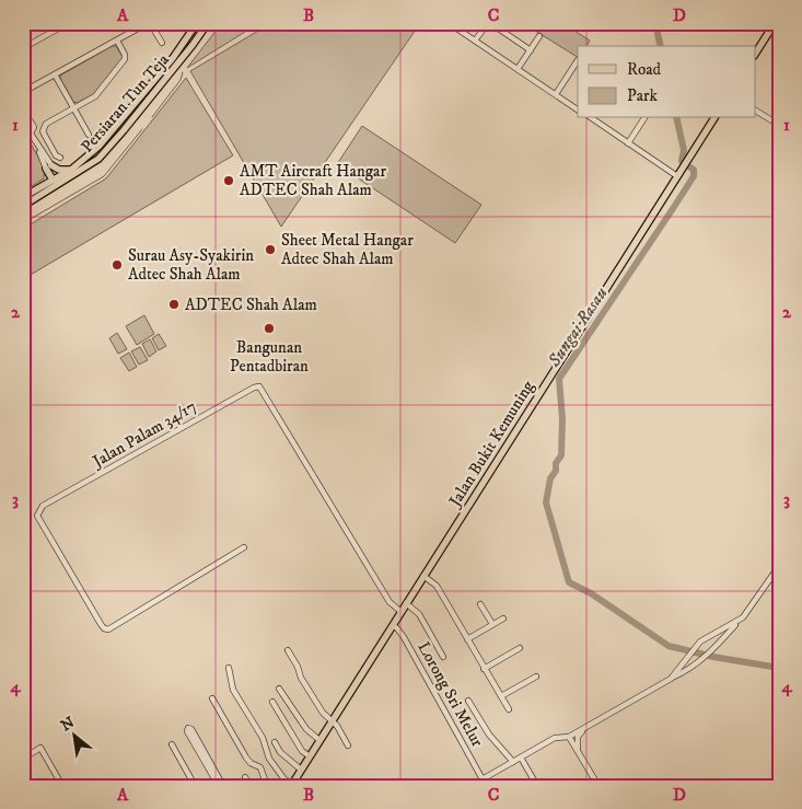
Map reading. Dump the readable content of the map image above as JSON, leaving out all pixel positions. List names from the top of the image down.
{
  "streets": {
    "main road": ["Persiaran Tun Teja", "Jalan Bukit Kemuning"],
    "street": ["Jalan Palam 34/17", "Lorong Sri Melur"]
  },
  "crossings": [
    ["Jalan Palam 34/17", "Jalan Bukit Kemuning"],
    ["Jalan Bukit Kemuning", "Lorong Sri Melur"]
  ],
  "water": ["Sungai Rasau"],
  "places": [
    "AMT Aircraft Hangar ADTEC Shah Alam",
    "Sheet Metal Hangar Adtec Shah Alam",
    "Surau Asy-Syakirin Adtec Shah Alam",
    "ADTEC Shah Alam",
    "Bangunan Pentadbiran"
  ],
  "legend": ["Road", "Park"],
  "north": "top left",
  "grid": {
    "columns": [
      "A",
      "B",
      "C",
      "D"
    ],
    "rows": [
      "1",
      "2",
      "3",
      "4"
    ]
  }
}
